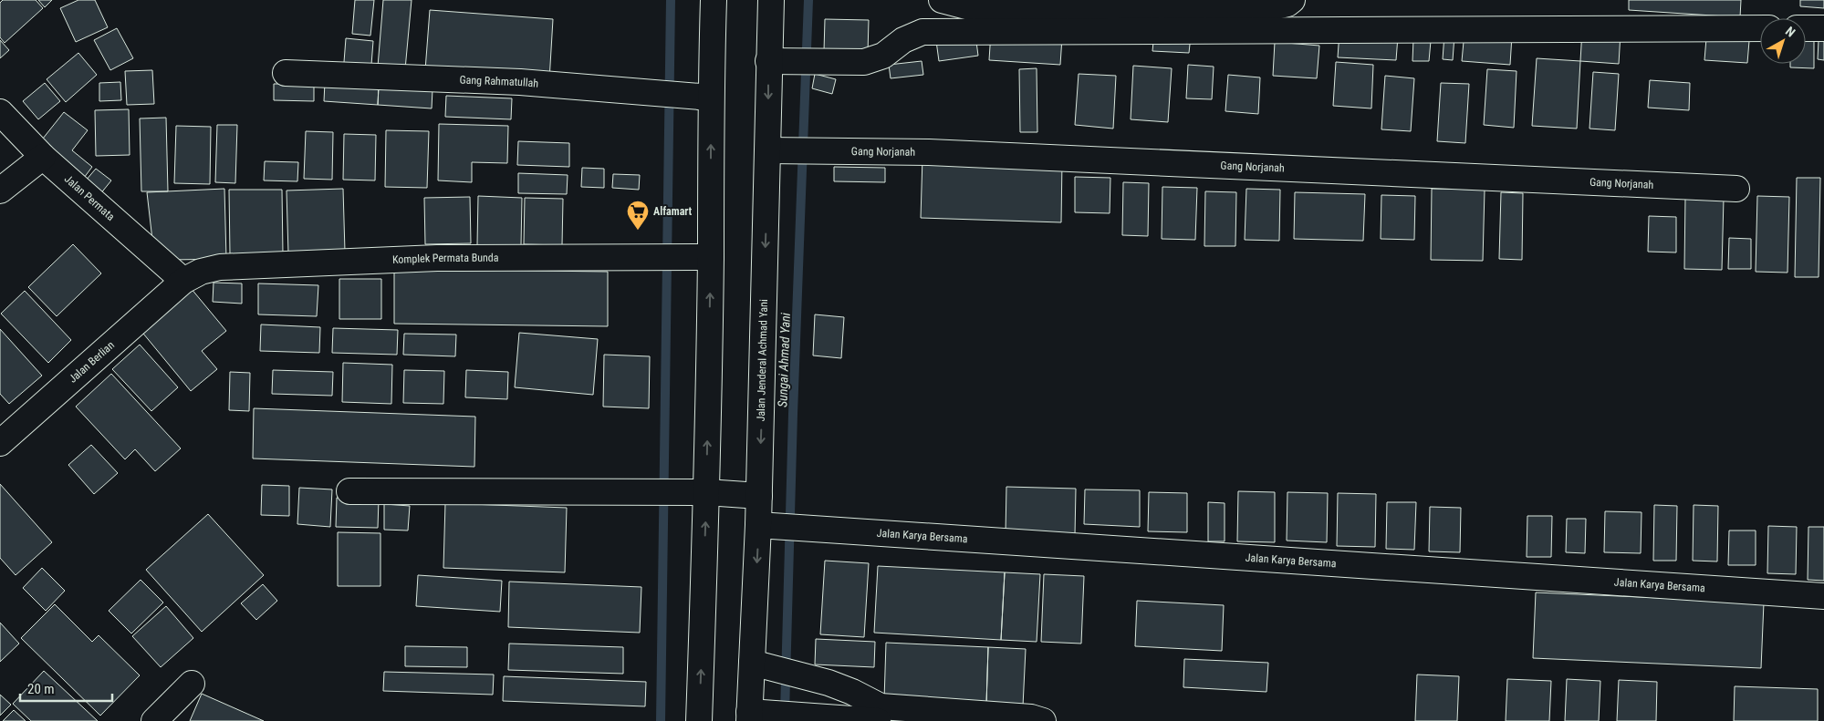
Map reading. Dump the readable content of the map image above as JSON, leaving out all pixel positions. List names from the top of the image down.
{
  "streets": {
    "main road": [
      "Gang Rahmatullah",
      "Gang Norjanah",
      "Jalan Permata",
      "Komplek Permata Bunda",
      "Jalan Jenderal Achmad Yani",
      "Jalan Berlian",
      "Jalan Karya Bersama"
    ]
  },
  "crossings": [
    ["Gang Norjanah", "Jalan Jenderal Achmad Yani"],
    ["Jalan Permata", "Komplek Permata Bunda"],
    ["Jalan Permata", "Jalan Berlian"],
    ["Komplek Permata Bunda", "Jalan Berlian"],
    ["Jalan Jenderal Achmad Yani", "Jalan Karya Bersama"]
  ],
  "water": ["Sungai Ahmad Yani"],
  "places": {
    "supermarket": ["Alfamart"]
  },
  "scale_bar": "20 m",
  "north": "top right"
}
